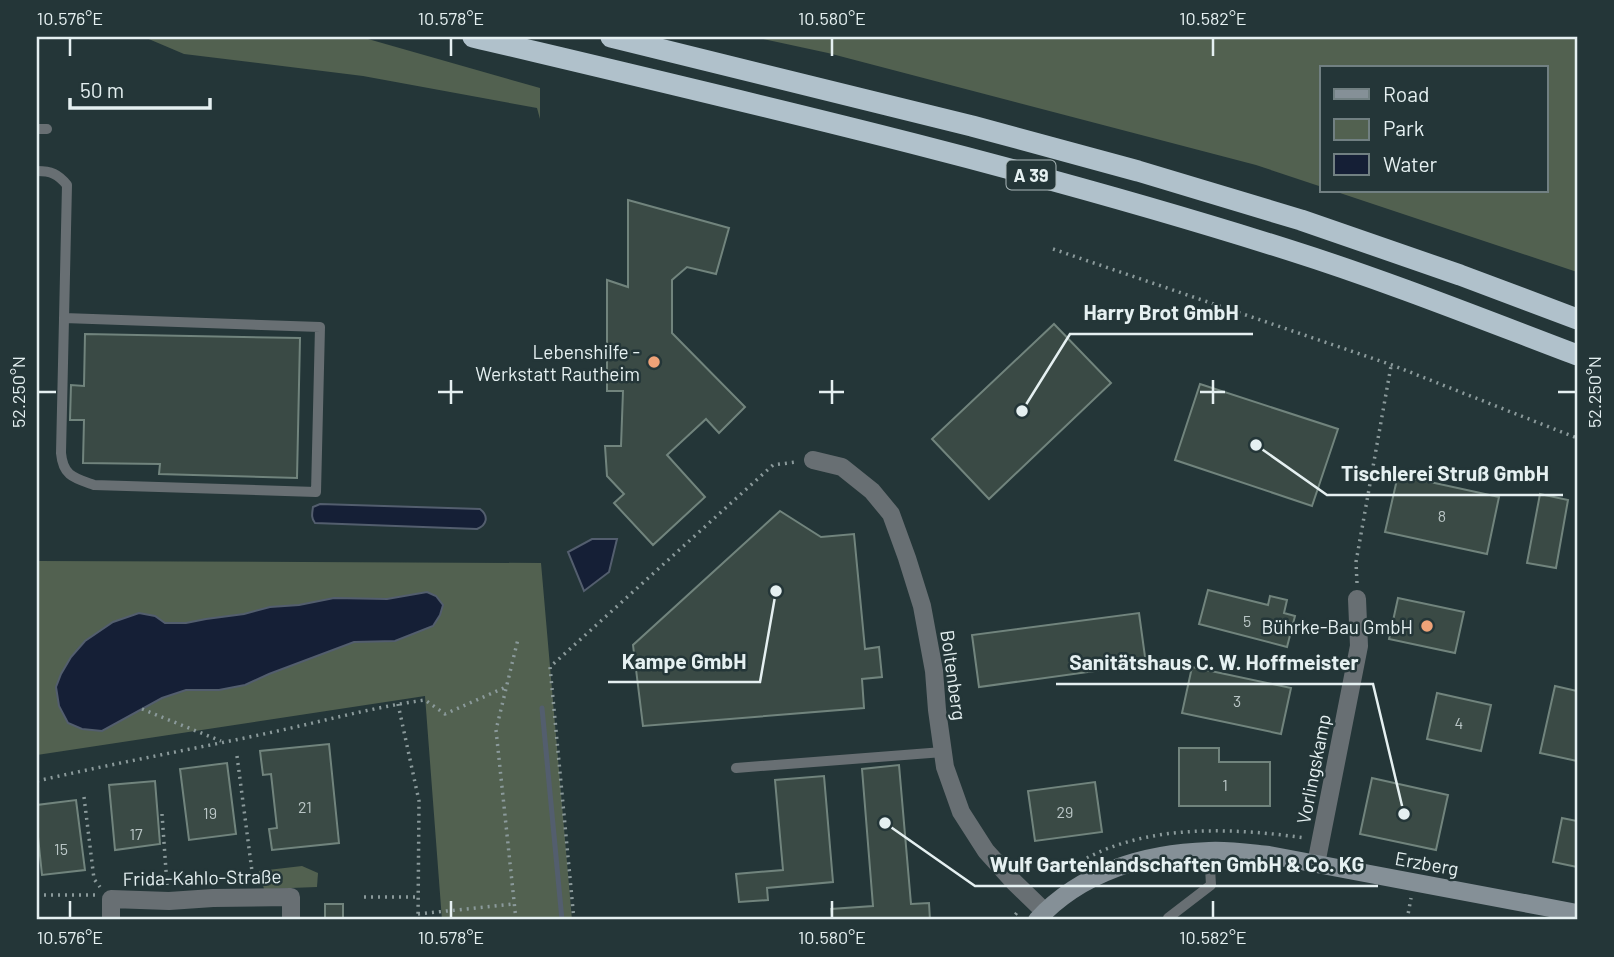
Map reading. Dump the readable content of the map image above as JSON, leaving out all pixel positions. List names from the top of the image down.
{
  "streets": {
    "highway": ["A 39"],
    "street": [
      "Boltenberg",
      "Vorlingskamp",
      "Erzberg",
      "Frida-Kahlo-Straße"
    ]
  },
  "crossings": [
    ["Boltenberg", "Erzberg"],
    ["Vorlingskamp", "Erzberg"]
  ],
  "places": [
    "Lebenshilfe - Werkstatt Rautheim",
    "Harry Brot GmbH",
    "Tischlerei Struß GmbH",
    "Kampe GmbH",
    "Bührke-Bau GmbH",
    "Sanitätshaus C. W. Hoffmeister",
    "Wulf Gartenlandschaften GmbH & Co. KG"
  ],
  "house_numbers": [
    "8",
    "5",
    "3",
    "4",
    "1",
    "21",
    "29",
    "19",
    "17",
    "15"
  ],
  "legend": ["Road", "Park", "Water"],
  "scale_bar": "50 m",
  "coordinates": [
    "10.576°E",
    "10.578°E",
    "10.580°E",
    "10.582°E",
    "52.250°N"
  ]
}
